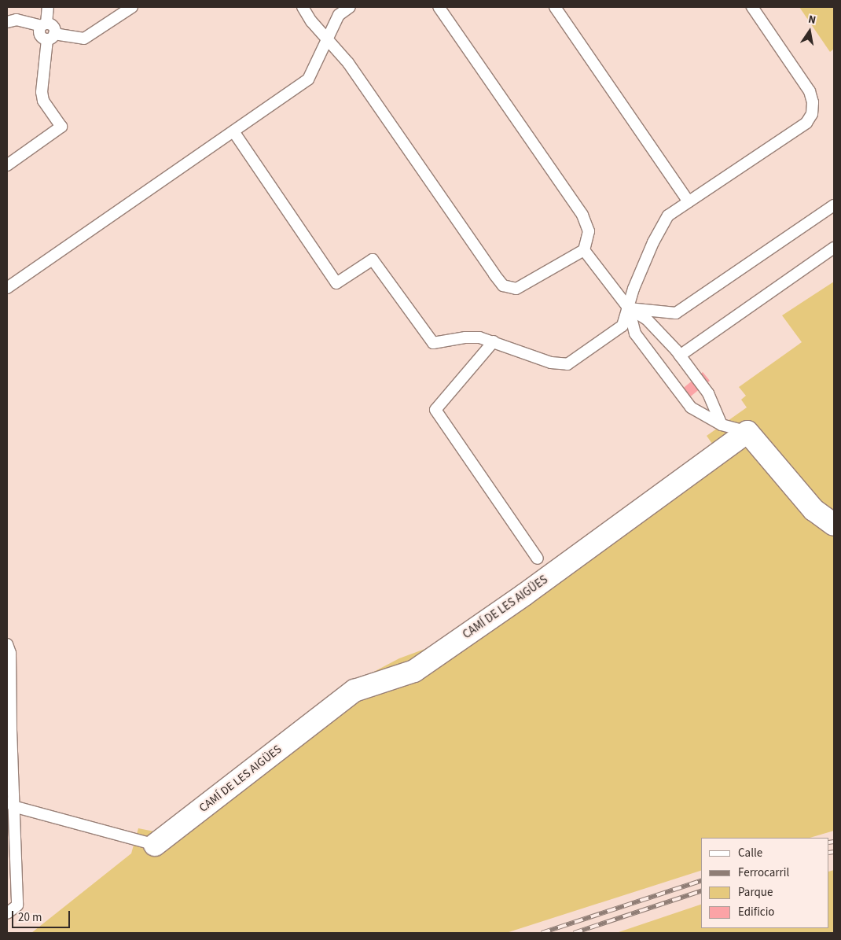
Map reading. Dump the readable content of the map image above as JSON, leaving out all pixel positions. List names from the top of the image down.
{
  "streets": {
    "street": ["CAMÍ DE LES AIGÜES"]
  },
  "legend": [
    "Calle",
    "Ferrocarril",
    "Parque",
    "Edificio"
  ],
  "scale_bar": "20 m",
  "north": "top"
}
